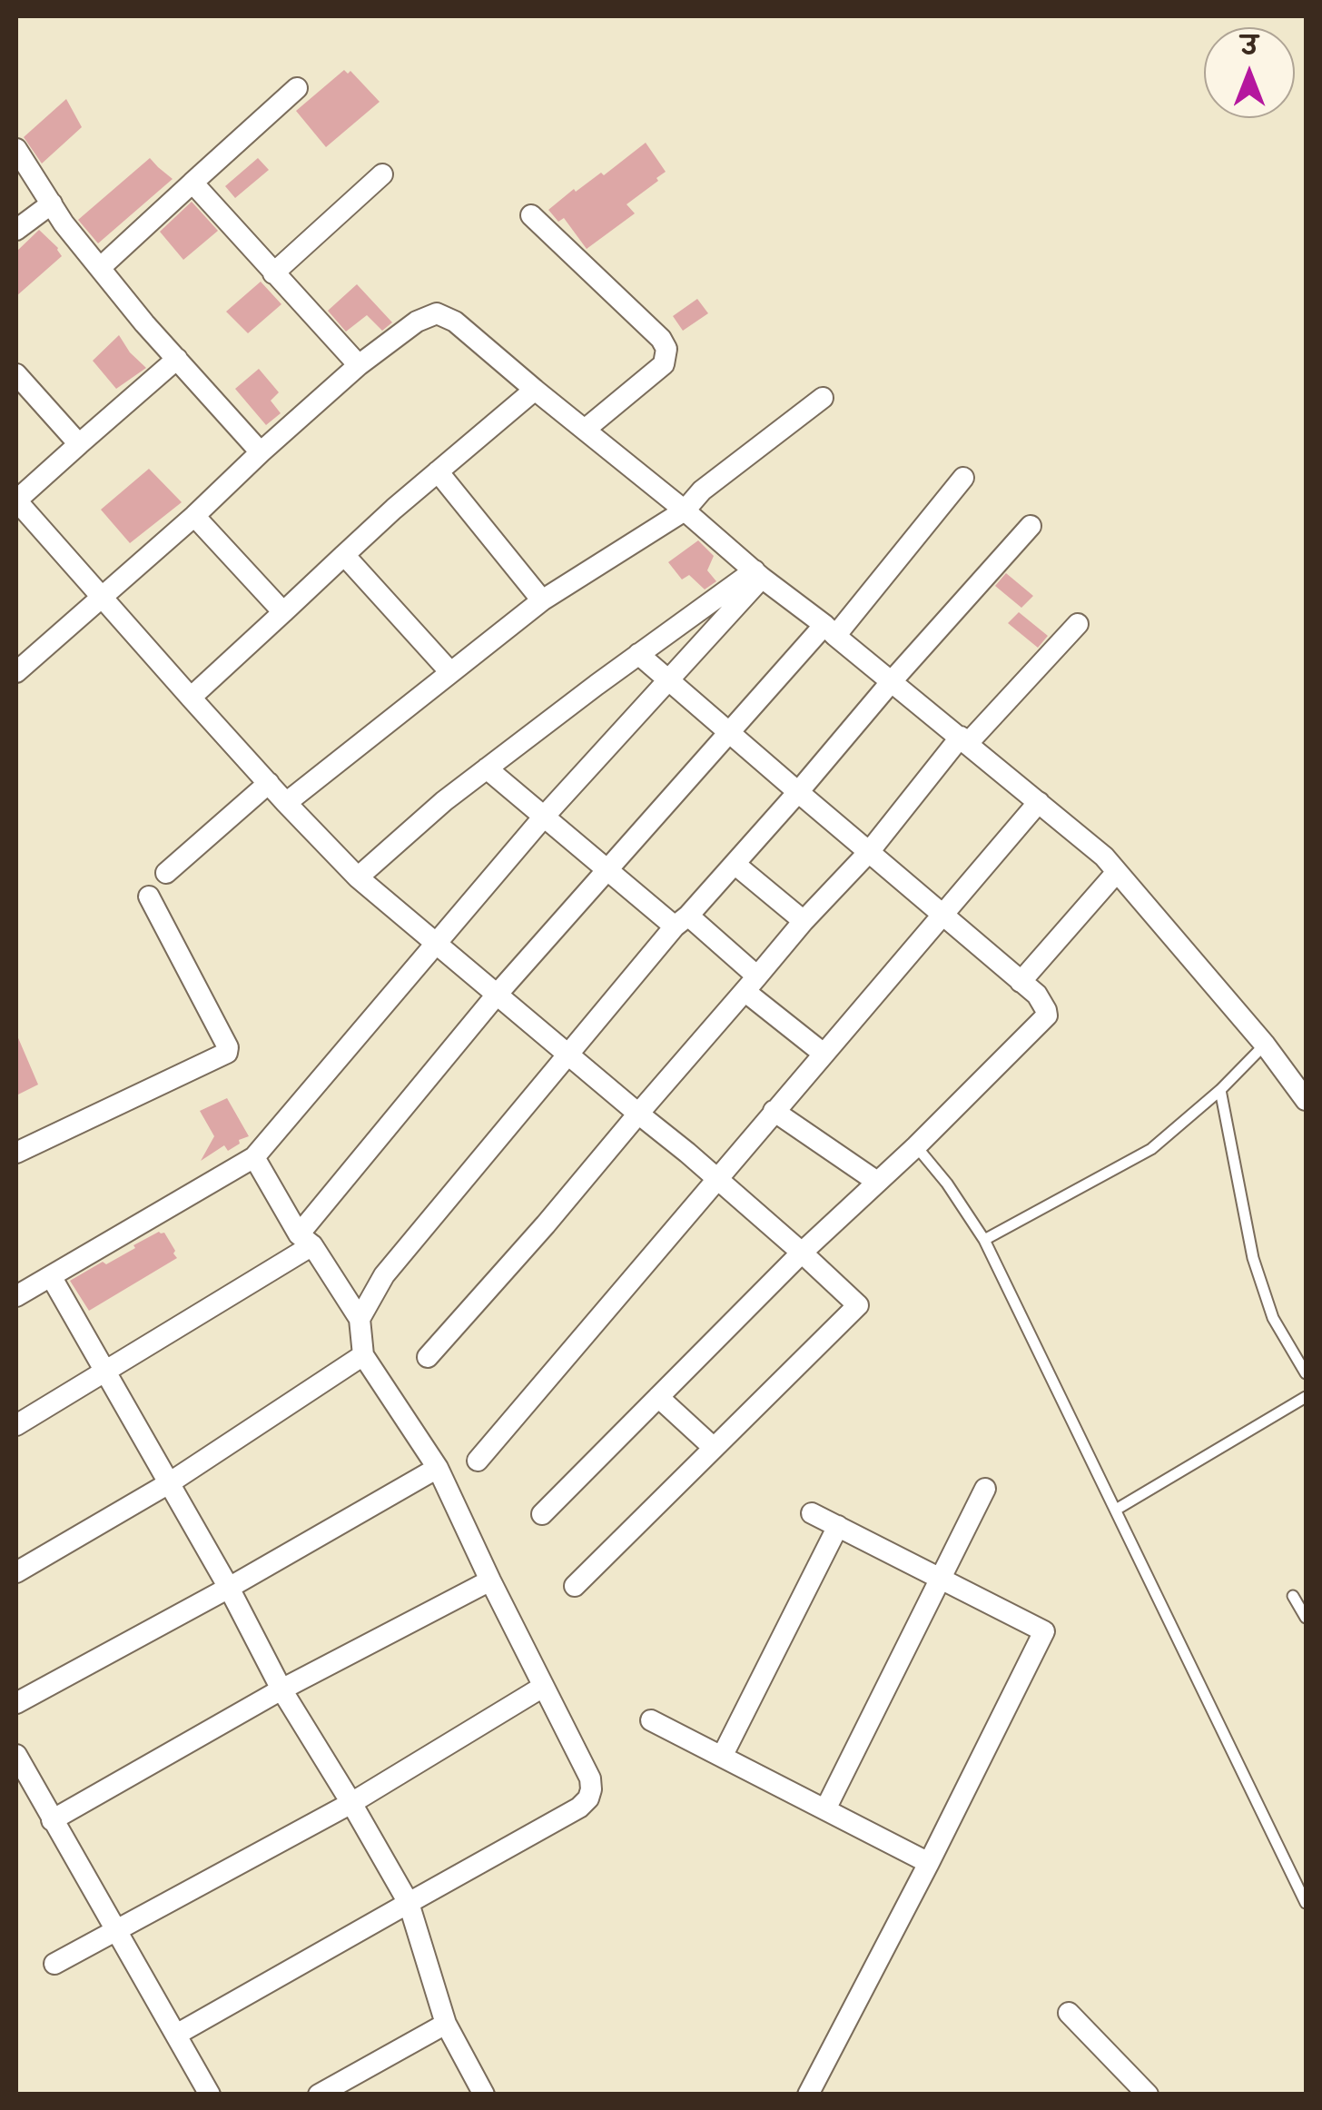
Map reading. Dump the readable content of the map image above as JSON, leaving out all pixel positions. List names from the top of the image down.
{
  "north": "top"
}
